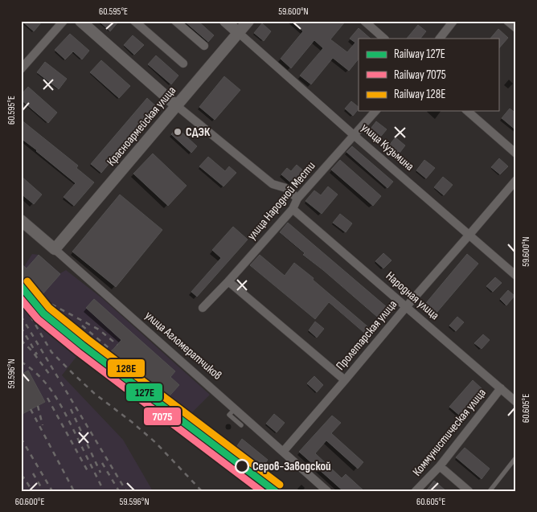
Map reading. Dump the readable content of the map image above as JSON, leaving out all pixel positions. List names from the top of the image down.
{
  "streets": {
    "street": [
      "Красноармейская улица",
      "улица Кузьмина",
      "улица Народной Мести",
      "Народная улица",
      "Пролетарская улица",
      "улица Агломератчиков",
      "Коммунистическая улица"
    ]
  },
  "crossings": [
    ["Красноармейская улица", "улица Кузьмина"],
    ["Красноармейская улица", "улица Агломератчиков"],
    ["улица Кузьмина", "улица Народной Мести"],
    ["улица Кузьмина", "Пролетарская улица"],
    ["улица Народной Мести", "Народная улица"],
    ["Народная улица", "Пролетарская улица"],
    ["Народная улица", "Коммунистическая улица"],
    ["Пролетарская улица", "улица Агломератчиков"]
  ],
  "places": ["СДЭК", "Серов-Заводской"],
  "lines": ["rail line 128Е", "rail line 127Е", "rail line 7075"],
  "legend": ["Railway 127Е", "Railway 7075", "Railway 128Е"],
  "coordinates": [
    "60.595°E",
    "59.600°N",
    "59.596°N",
    "60.605°E",
    "60.600°E"
  ]
}
